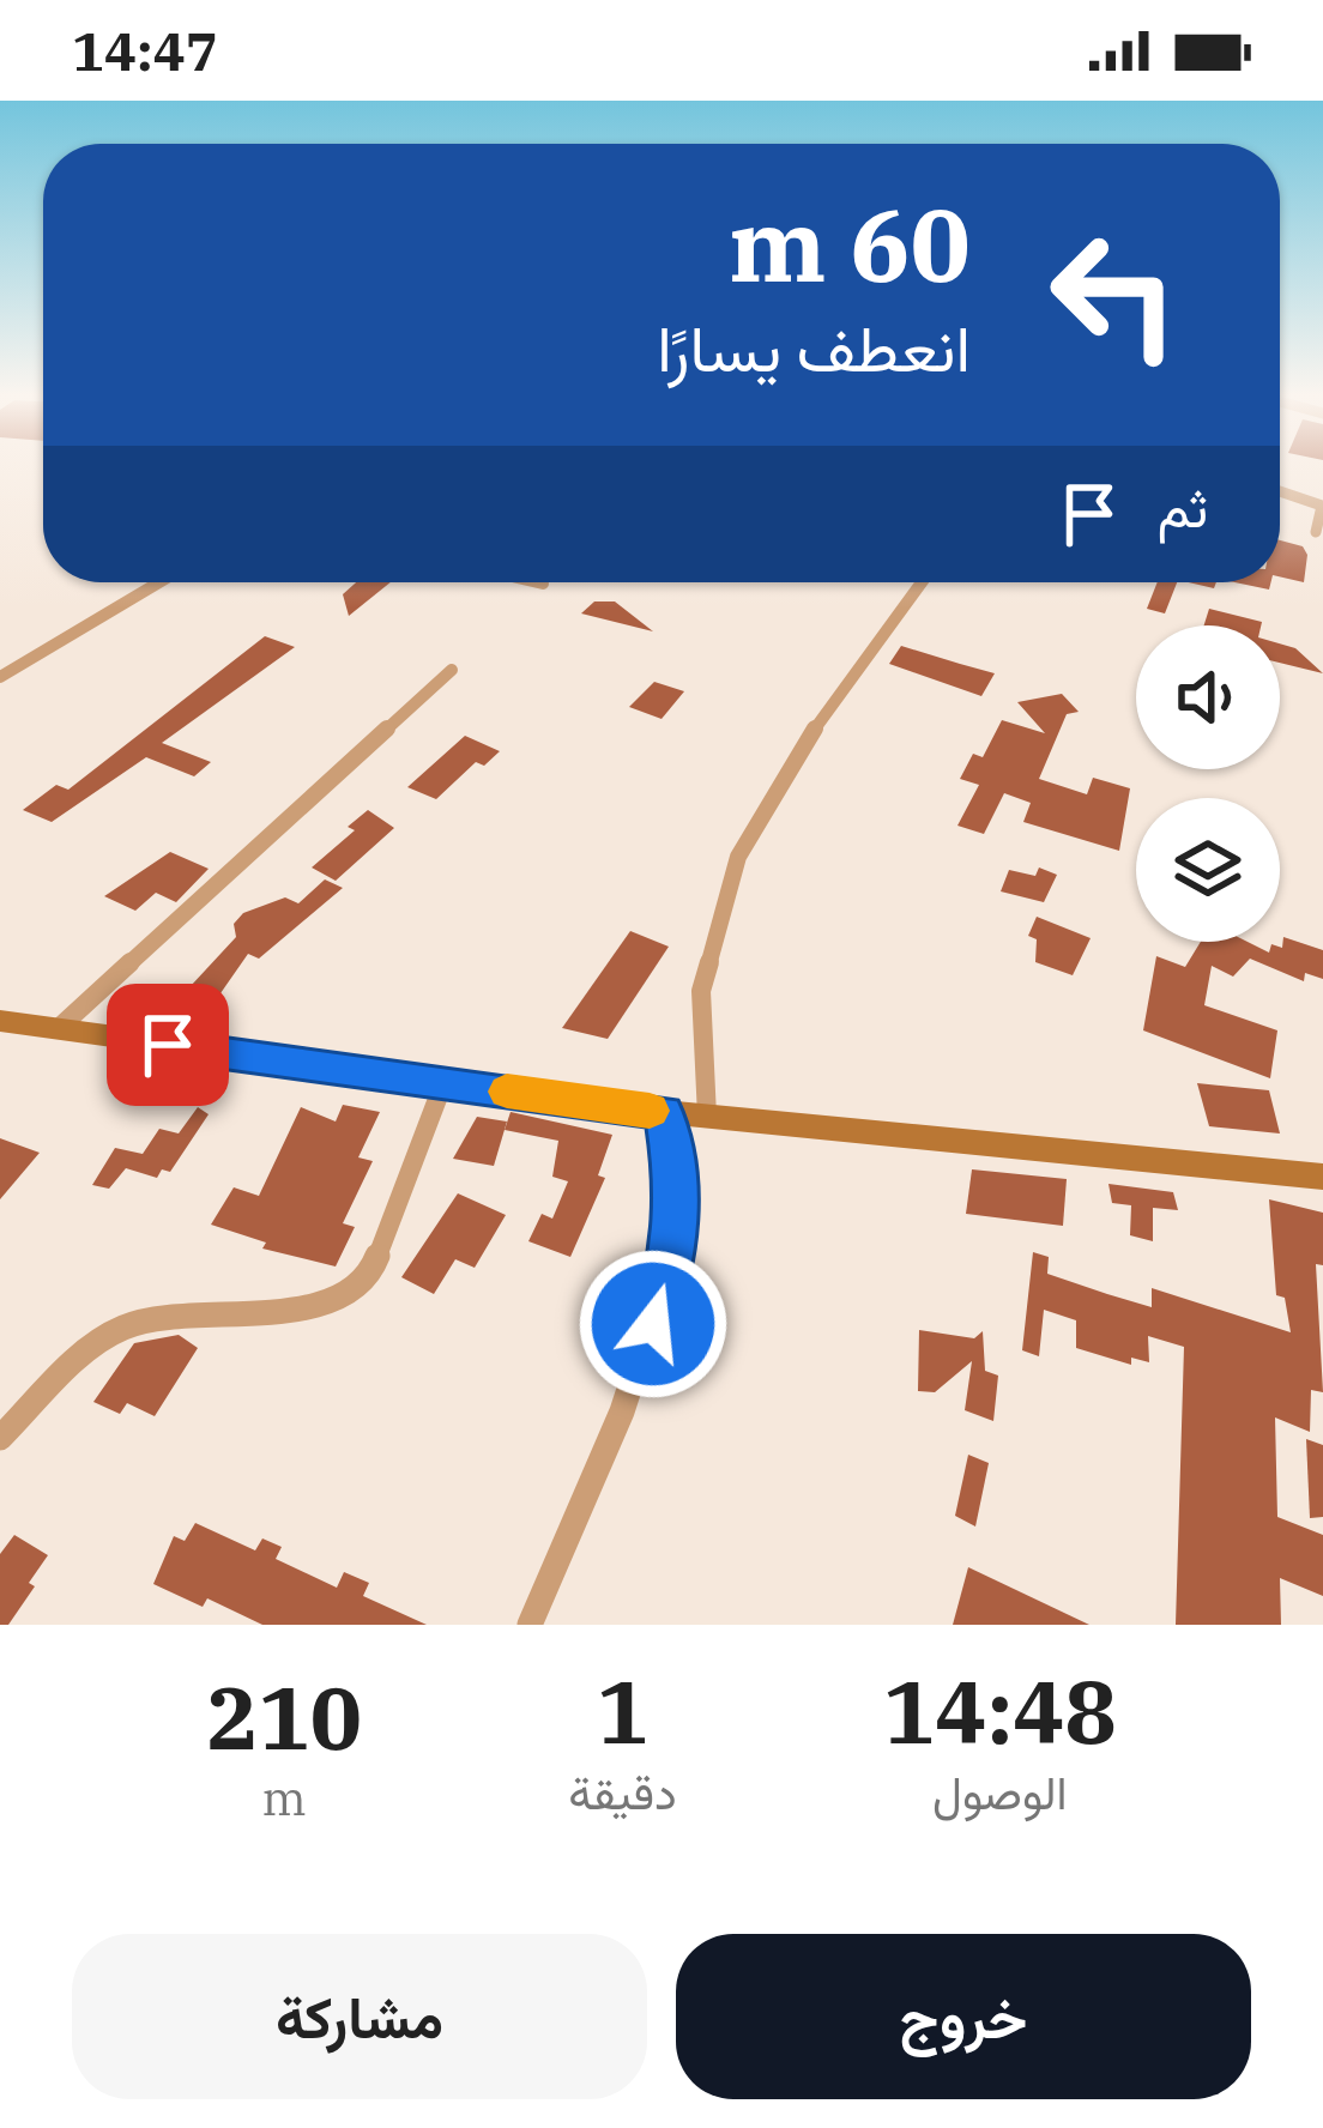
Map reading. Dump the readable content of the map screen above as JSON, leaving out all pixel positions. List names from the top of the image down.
{
  "page": {
    "status": "14:47",
    "turn": ["60 m", "انعطف يسارًا"],
    "then": "ثم",
    "eta": [
      "14:48",
      "الوصول",
      "1",
      "دقيقة",
      "210",
      "m"
    ],
    "buttons": ["خروج", "مشاركة"]
  }
}
